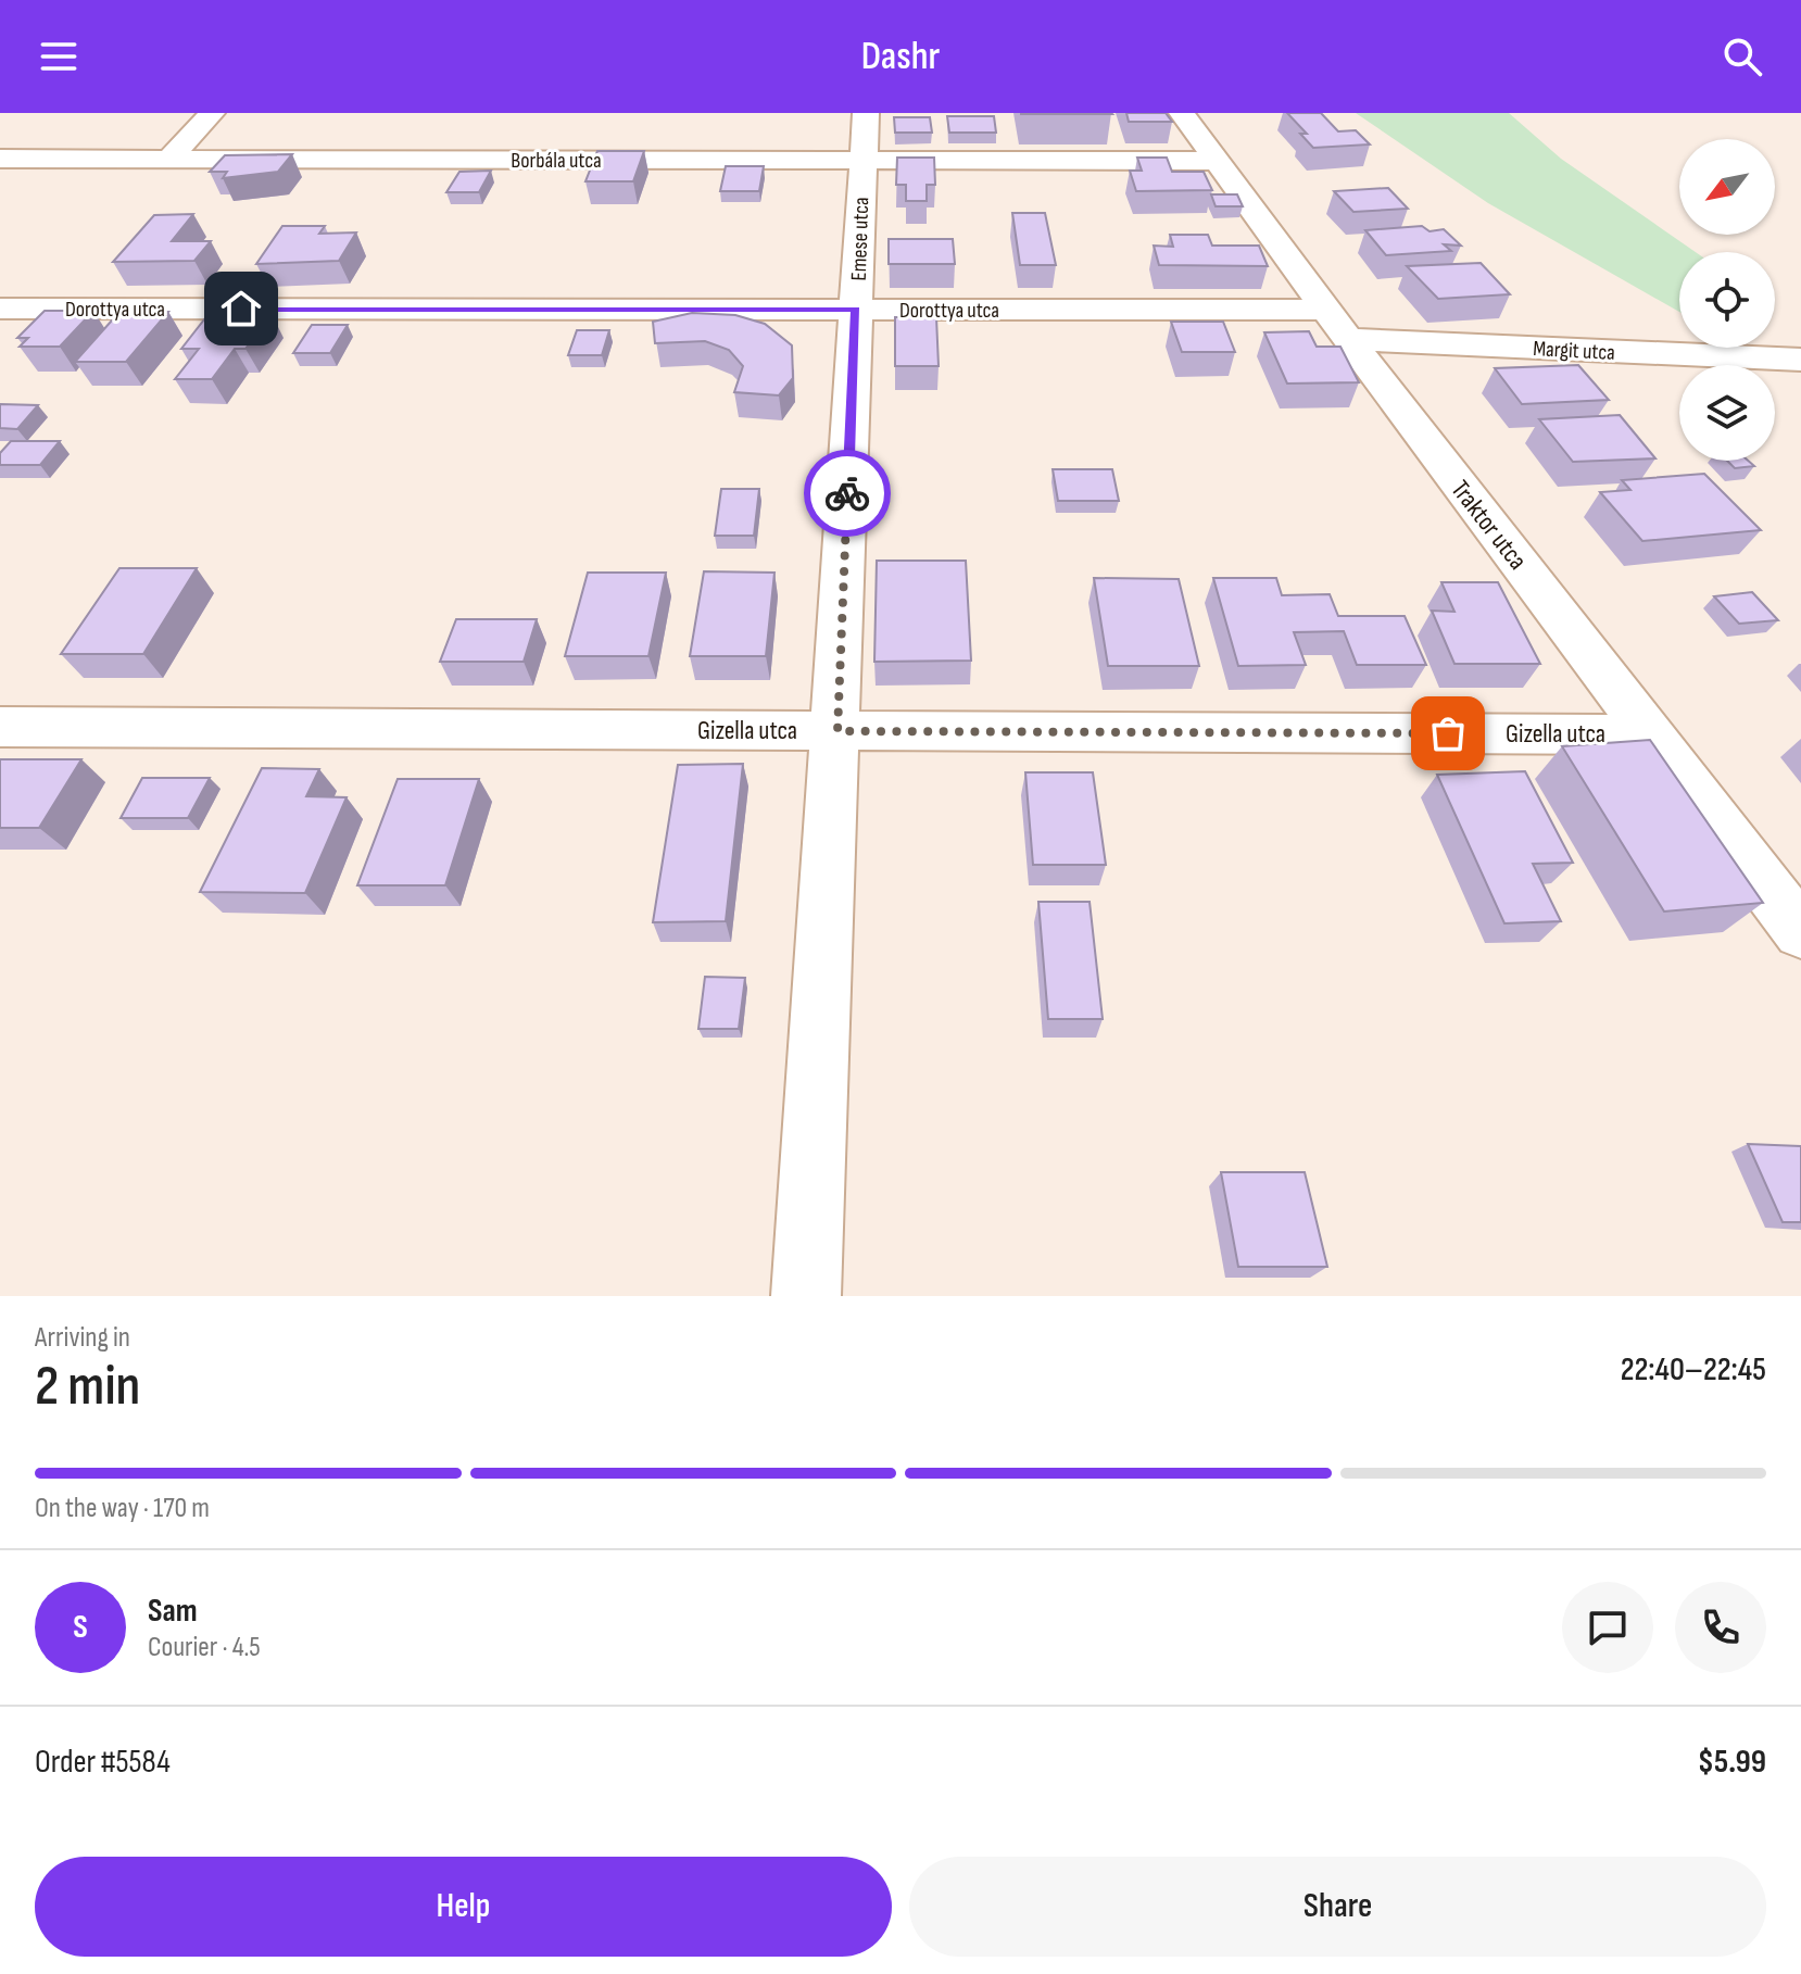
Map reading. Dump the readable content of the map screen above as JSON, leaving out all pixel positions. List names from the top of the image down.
{
  "streets": {
    "street": [
      "Borbála utca",
      "Emese utca",
      "Dorottya utca",
      "Margit utca",
      "Traktor utca",
      "Gizella utca"
    ]
  },
  "crossings": [
    ["Borbála utca", "Emese utca"],
    ["Borbála utca", "Traktor utca"],
    ["Emese utca", "Dorottya utca"],
    ["Emese utca", "Gizella utca"],
    ["Dorottya utca", "Margit utca"],
    ["Dorottya utca", "Traktor utca"],
    ["Margit utca", "Traktor utca"],
    ["Traktor utca", "Gizella utca"]
  ],
  "north": "bottom left",
  "page": {
    "header": "Dashr",
    "heading": ["2 min", "Arriving in", "22:40–22:45"],
    "panel": [
      "Sam",
      "Courier · 4.5",
      "Order #5584",
      "$5.99"
    ],
    "bar": "On the way · 170 m",
    "round": "S",
    "buttons": ["Help", "Share"]
  }
}
